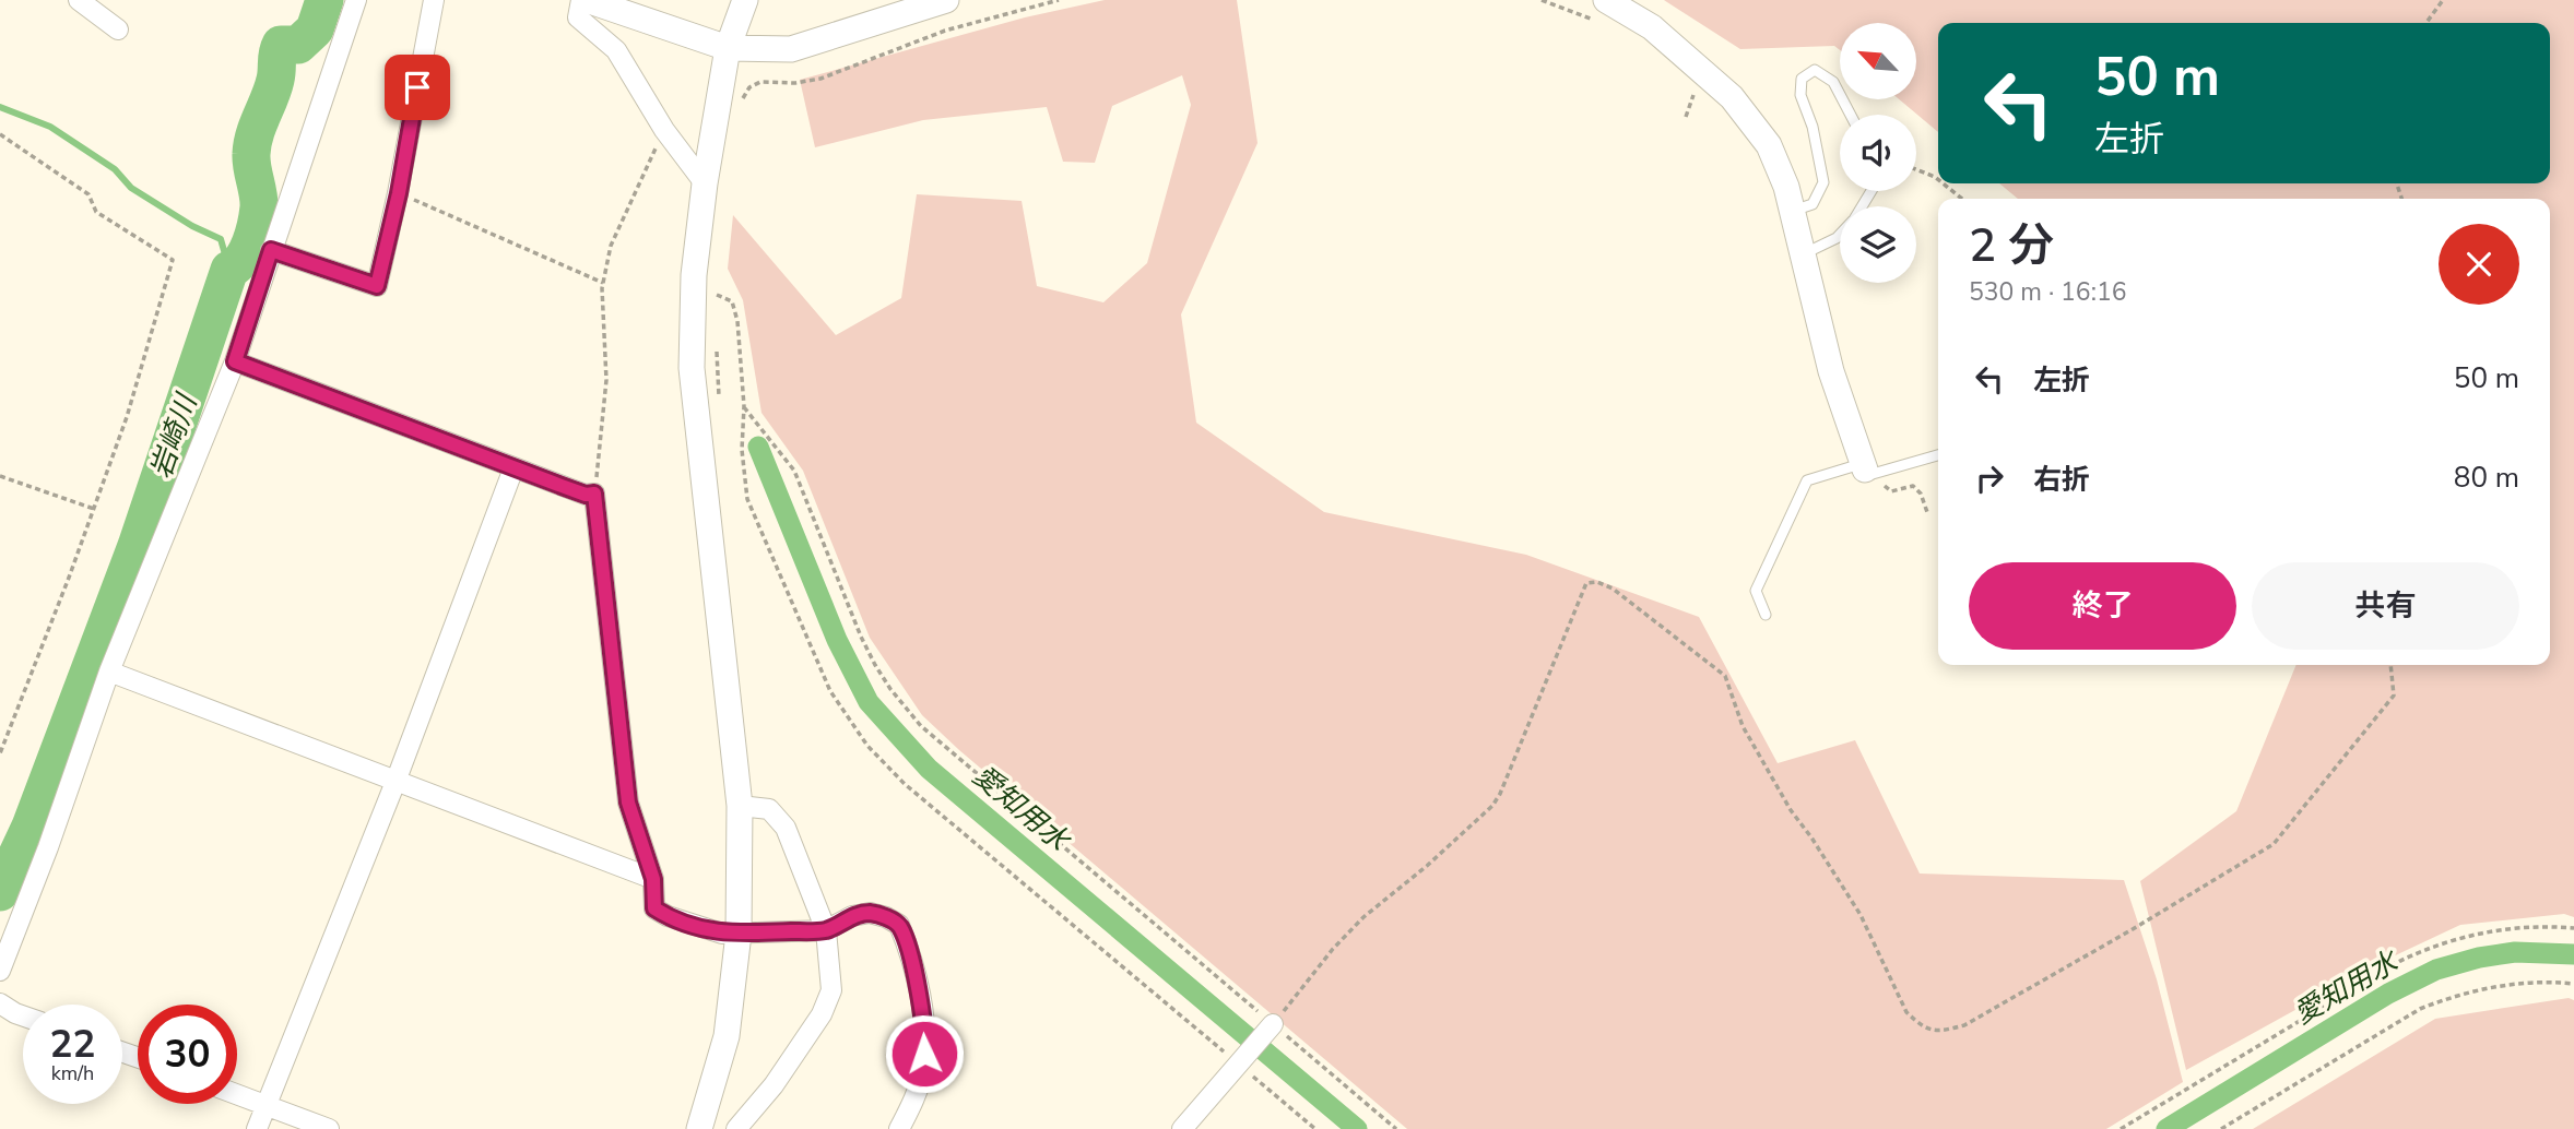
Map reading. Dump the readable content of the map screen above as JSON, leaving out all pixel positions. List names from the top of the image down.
{
  "water": ["岩崎川", "愛知用水"],
  "north": "top left",
  "page": {
    "turn": ["50 m", "左折"],
    "heading": ["2 分", "530 m · 16:16"],
    "list": [
      {
        "name": "左折",
        "value": "50 m"
      },
      {
        "name": "右折",
        "value": "80 m"
      }
    ],
    "buttons": ["終了", "共有"],
    "speed": "22 km/h",
    "limit": "30"
  }
}
